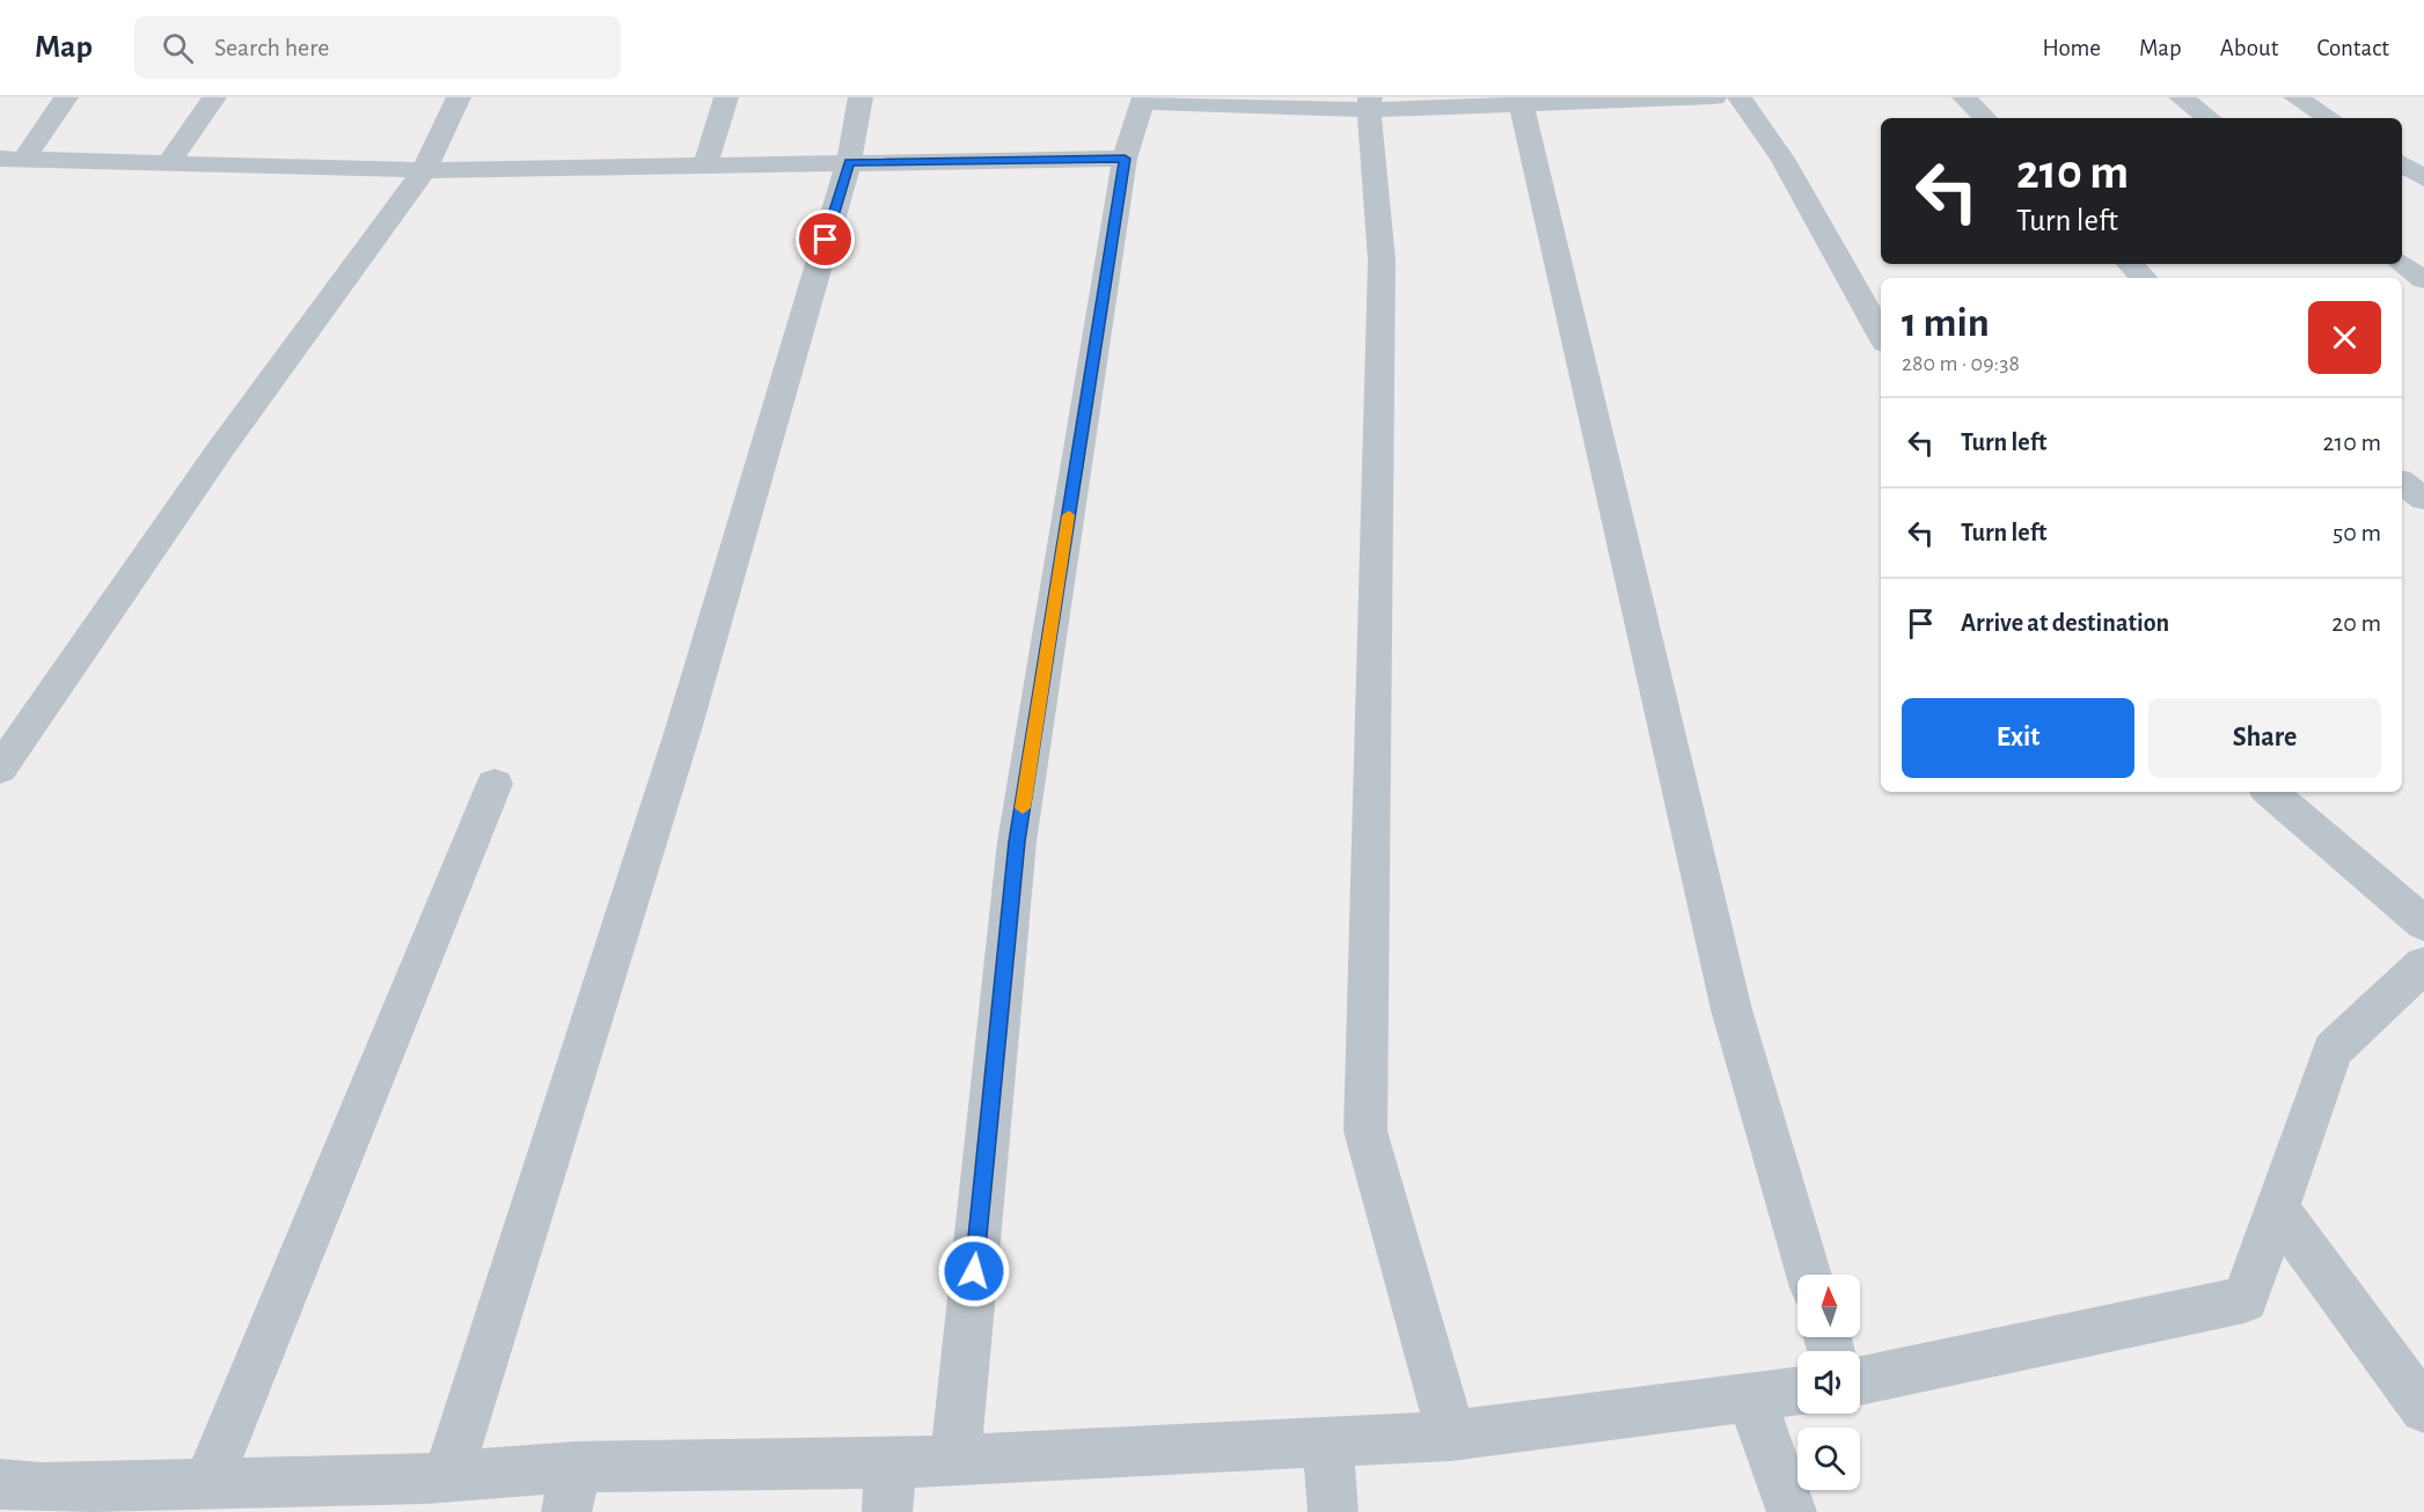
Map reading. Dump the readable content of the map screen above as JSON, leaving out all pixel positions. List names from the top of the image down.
{
  "north": "top",
  "page": {
    "header": "Map",
    "search": "Search here",
    "nav": [
      "Home",
      "Map",
      "About",
      "Contact"
    ],
    "turn": ["210 m", "Turn left"],
    "heading": ["1 min", "280 m · 09:38"],
    "list": [
      {
        "name": "Turn left",
        "value": "210 m"
      },
      {
        "name": "Turn left",
        "value": "50 m"
      },
      {
        "name": "Arrive at destination",
        "value": "20 m"
      }
    ],
    "buttons": ["Exit", "Share"]
  }
}
